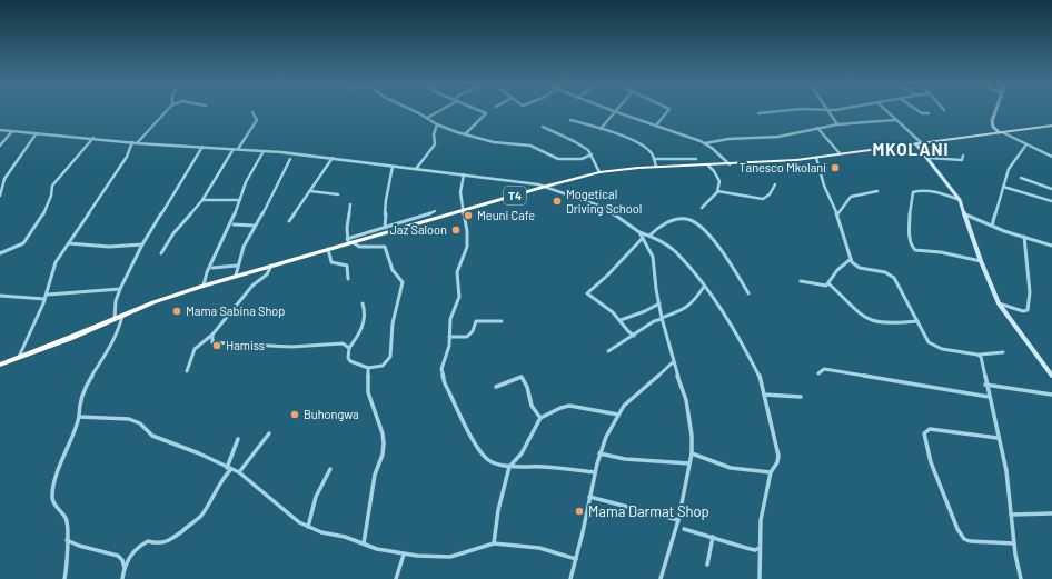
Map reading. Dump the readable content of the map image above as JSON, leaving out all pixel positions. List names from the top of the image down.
{
  "streets": {
    "highway": ["T4"]
  },
  "districts": ["MKOLANI"],
  "places": [
    "Tanesco Mkolani",
    "Mogetical Driving School",
    "Meuni Cafe",
    "Jaz Saloon",
    "Mama Sabina Shop",
    "Hamiss",
    "Buhongwa",
    "Mama Darmat Shop"
  ]
}
